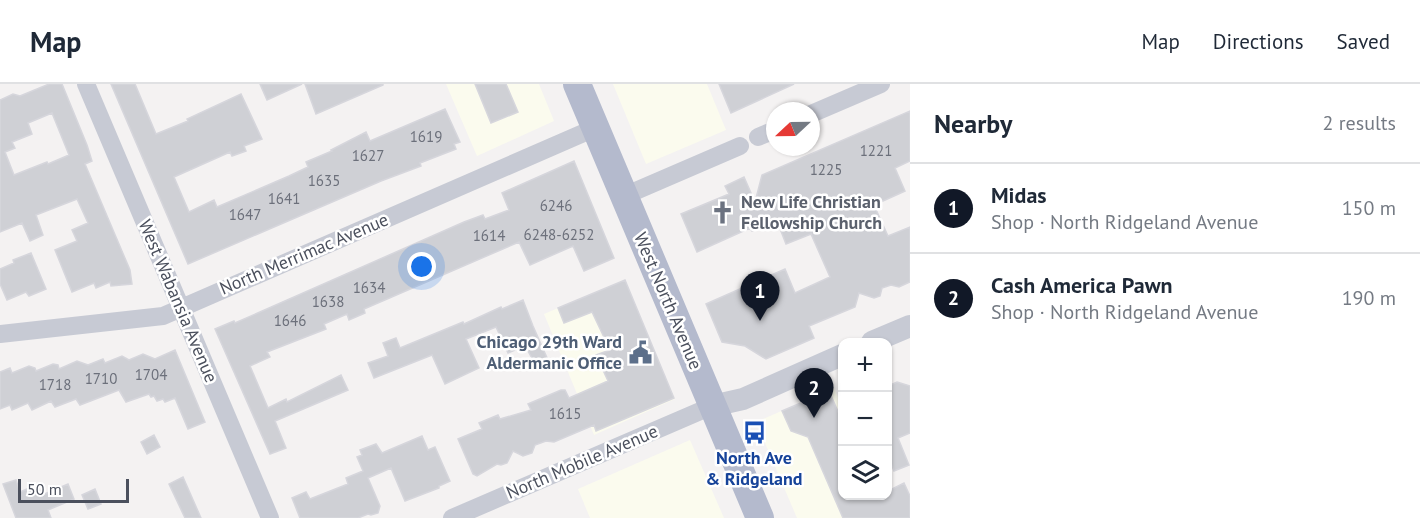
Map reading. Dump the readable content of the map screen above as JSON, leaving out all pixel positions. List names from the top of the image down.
{
  "streets": {
    "main road": ["West North Avenue"],
    "street": ["North Merrimac Avenue", "West Wabansia Avenue", "North Mobile Avenue"]
  },
  "crossings": [
    ["North Merrimac Avenue", "West Wabansia Avenue"],
    ["North Merrimac Avenue", "West North Avenue"],
    ["West North Avenue", "North Mobile Avenue"]
  ],
  "places": {
    "church": ["New Life Christian Fellowship Church"],
    "public building": ["Chicago 29th Ward Aldermanic Office"],
    "bus stop": ["North Ave & Ridgeland"]
  },
  "house_numbers": [
    "1619",
    "1221",
    "1627",
    "1225",
    "1635",
    "1641",
    "6246",
    "1647",
    "6248-6252",
    "1614",
    "1634",
    "1638",
    "1646",
    "1704",
    "1710",
    "1718",
    "1615"
  ],
  "scale_bar": "50 m",
  "north": "left",
  "page": {
    "header": "Map",
    "nav": ["Map", "Directions", "Saved"],
    "heading": ["Nearby", "2 results"],
    "list": [
      {
        "mark": "1",
        "name": "Midas",
        "note": "Shop · North Ridgeland Avenue",
        "value": "150 m"
      },
      {
        "mark": "2",
        "name": "Cash America Pawn",
        "note": "Shop · North Ridgeland Avenue",
        "value": "190 m"
      }
    ],
    "pins": ["1", "2"],
    "map_buttons": ["+", "−"],
    "scale": "50 m"
  }
}
